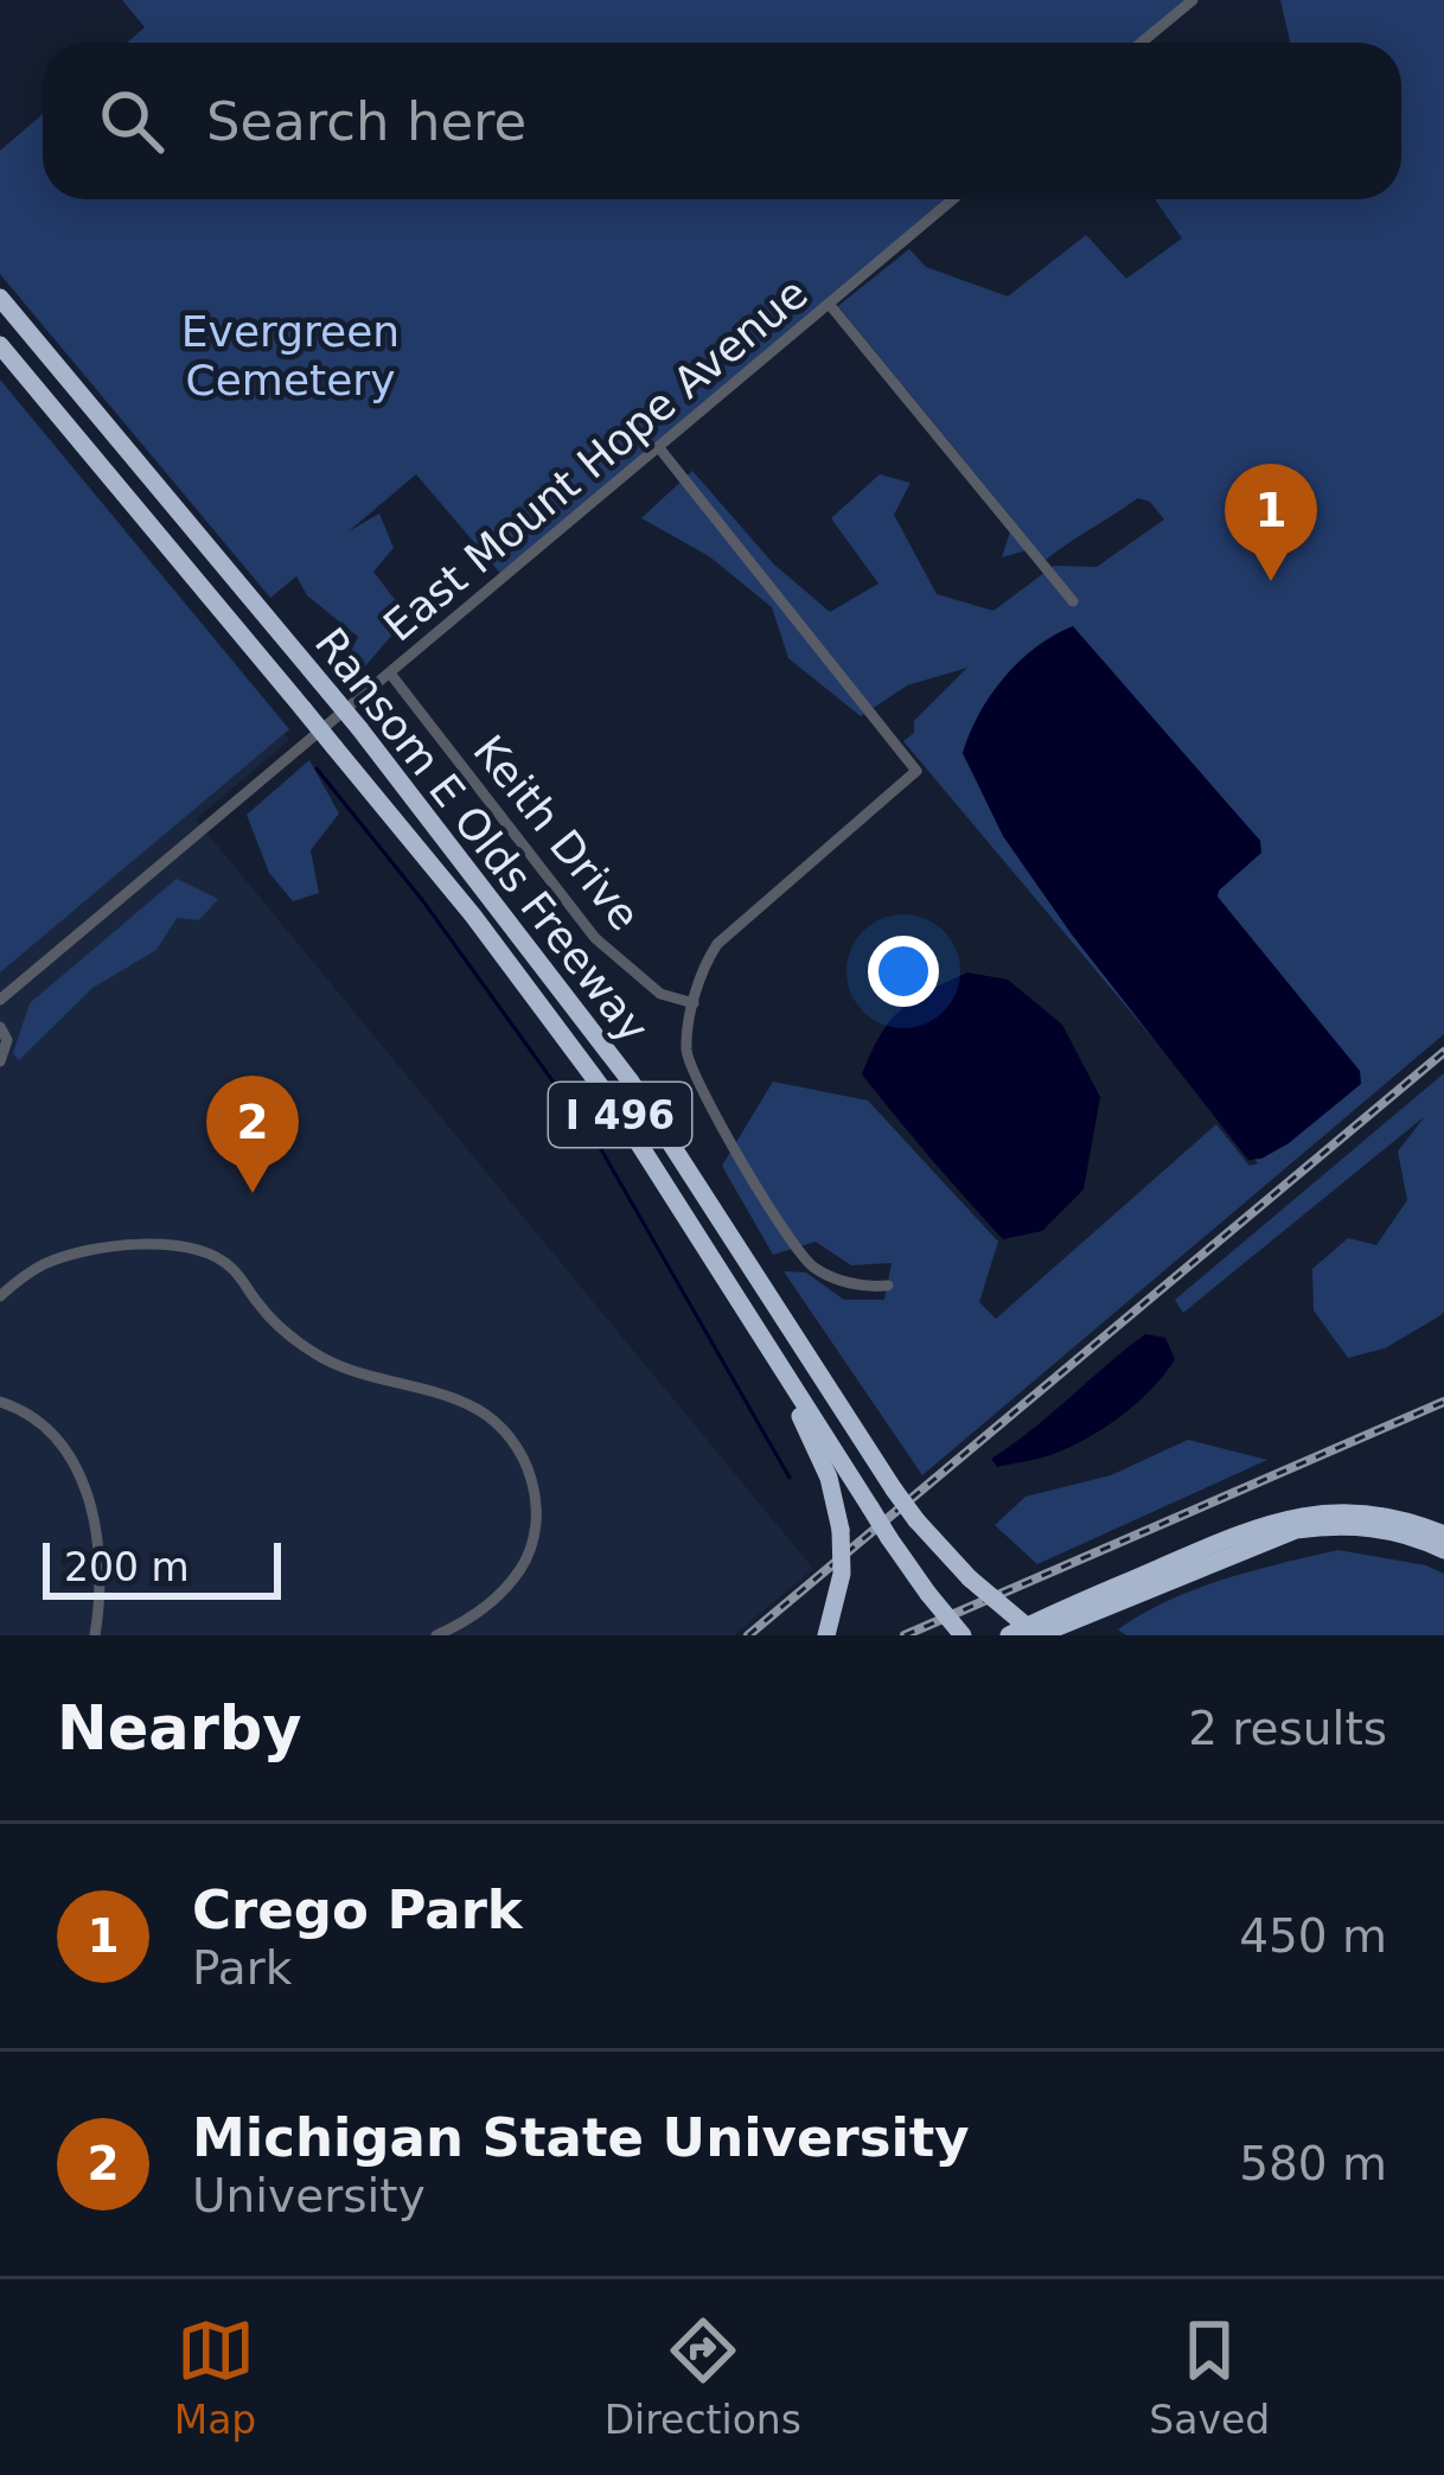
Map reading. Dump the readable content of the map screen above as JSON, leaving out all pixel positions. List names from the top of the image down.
{
  "streets": {
    "highway": ["Ransom E Olds Freeway", "I 496"],
    "street": ["East Mount Hope Avenue", "Keith Drive"]
  },
  "crossings": [
    ["East Mount Hope Avenue", "Keith Drive"]
  ],
  "parks": ["Evergreen Cemetery"],
  "scale_bar": "200 m",
  "page": {
    "search": "Search here",
    "pins": ["1", "2"],
    "scale": "200 m",
    "heading": ["Nearby", "2 results"],
    "list": [
      {
        "mark": "1",
        "name": "Crego Park",
        "note": "Park",
        "value": "450 m"
      },
      {
        "mark": "2",
        "name": "Michigan State University",
        "note": "University",
        "value": "580 m"
      }
    ],
    "nav": ["Map", "Directions", "Saved"]
  }
}
